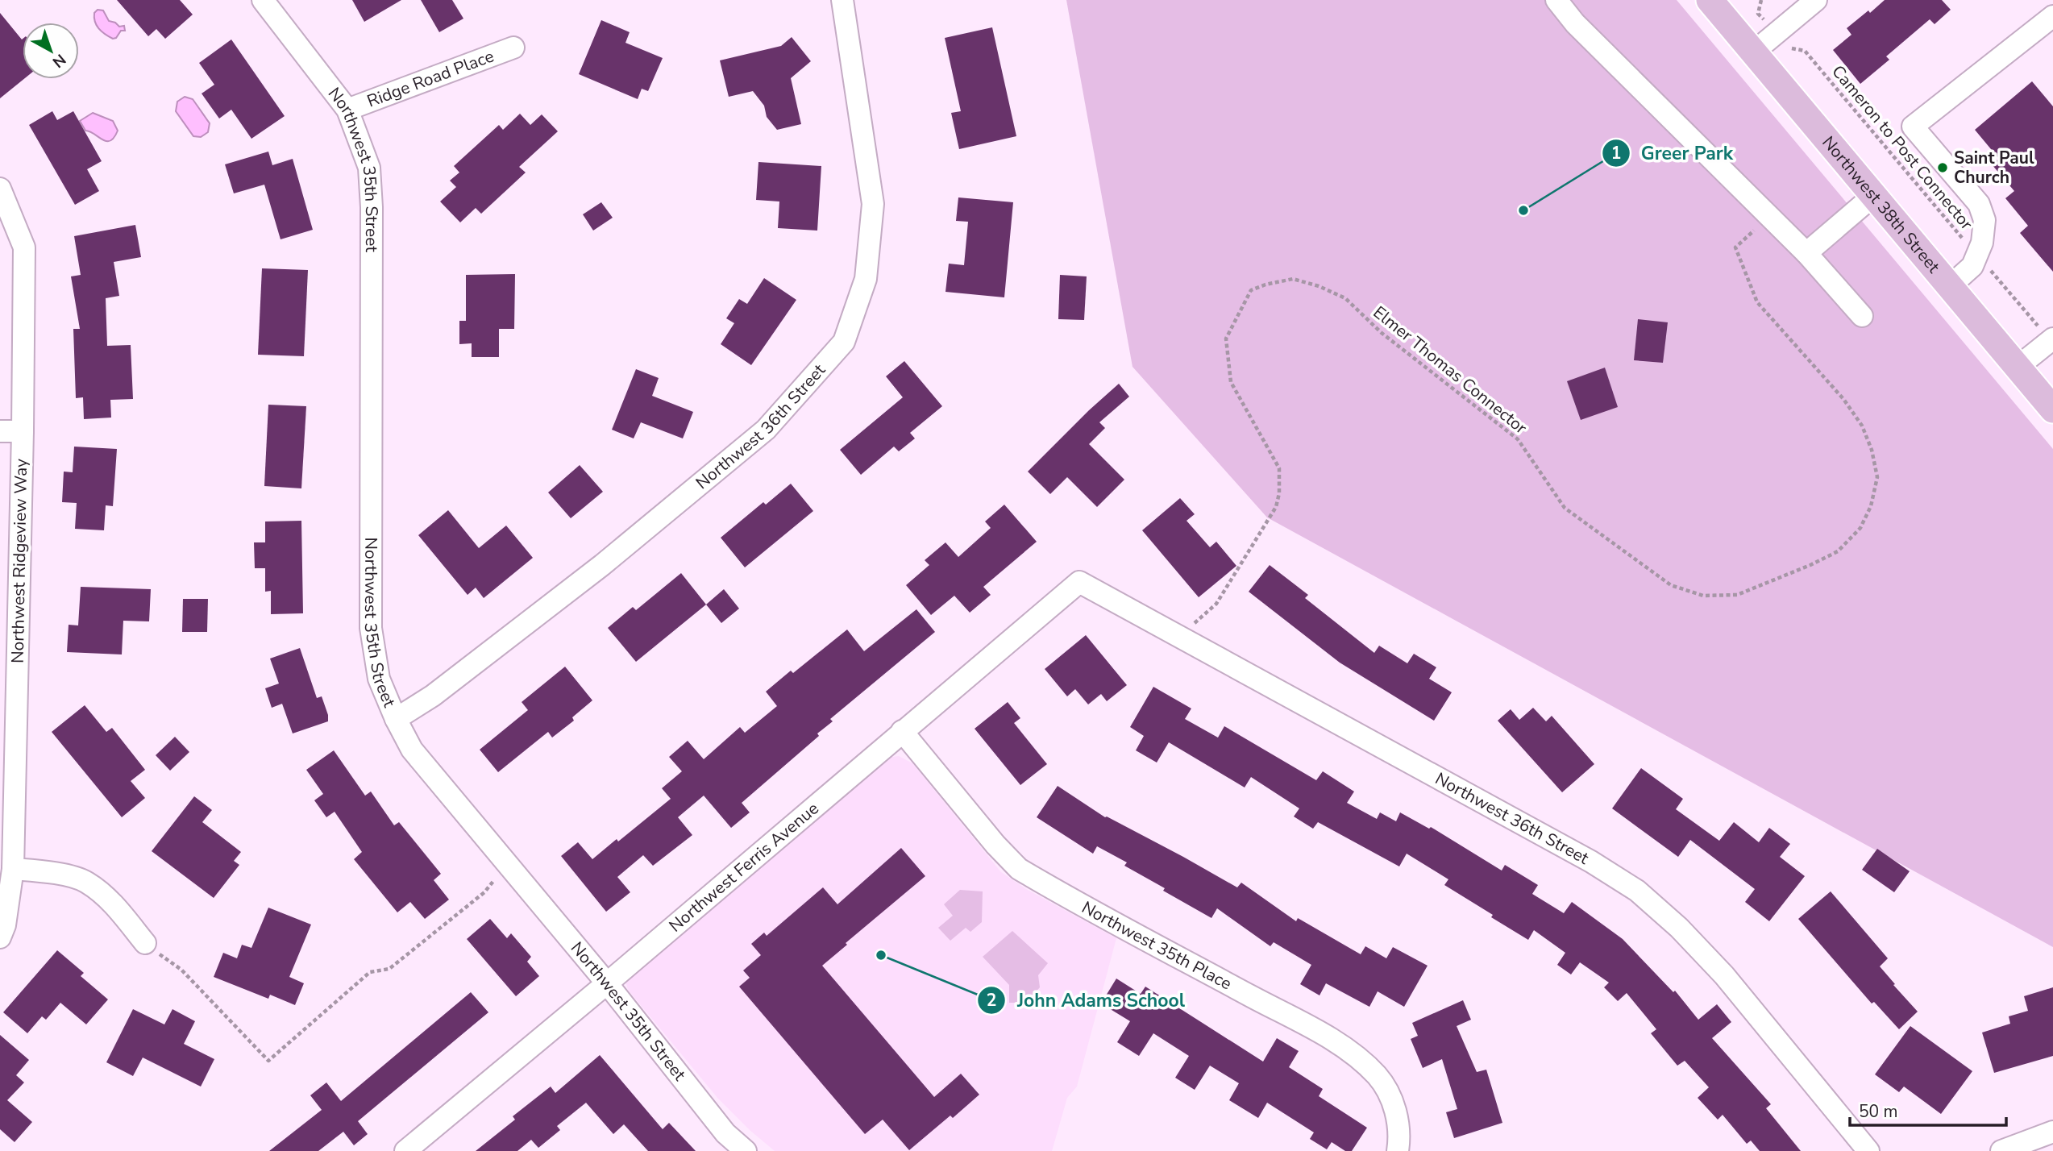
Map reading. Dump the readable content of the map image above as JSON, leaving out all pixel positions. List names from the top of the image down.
{
  "streets": {
    "main road": ["Northwest 38th Street"],
    "street": [
      "Ridge Road Place",
      "Northwest 35th Street",
      "Northwest 36th Street",
      "Northwest Ridgeview Way",
      "Northwest Ferris Avenue",
      "Northwest 35th Place"
    ],
    "path": ["Cameron to Post Connector", "Elmer Thomas Connector"]
  },
  "crossings": [
    ["Ridge Road Place", "Northwest 35th Street"],
    ["Northwest 35th Street", "Northwest 36th Street"],
    ["Northwest 35th Street", "Northwest Ferris Avenue"],
    ["Elmer Thomas Connector", "Northwest 36th Street"],
    ["Northwest 36th Street", "Northwest Ferris Avenue"],
    ["Northwest Ferris Avenue", "Northwest 35th Place"]
  ],
  "places": ["Saint Paul Church", "Greer Park", "John Adams School"],
  "scale_bar": "50 m",
  "north": "bottom right"
}
